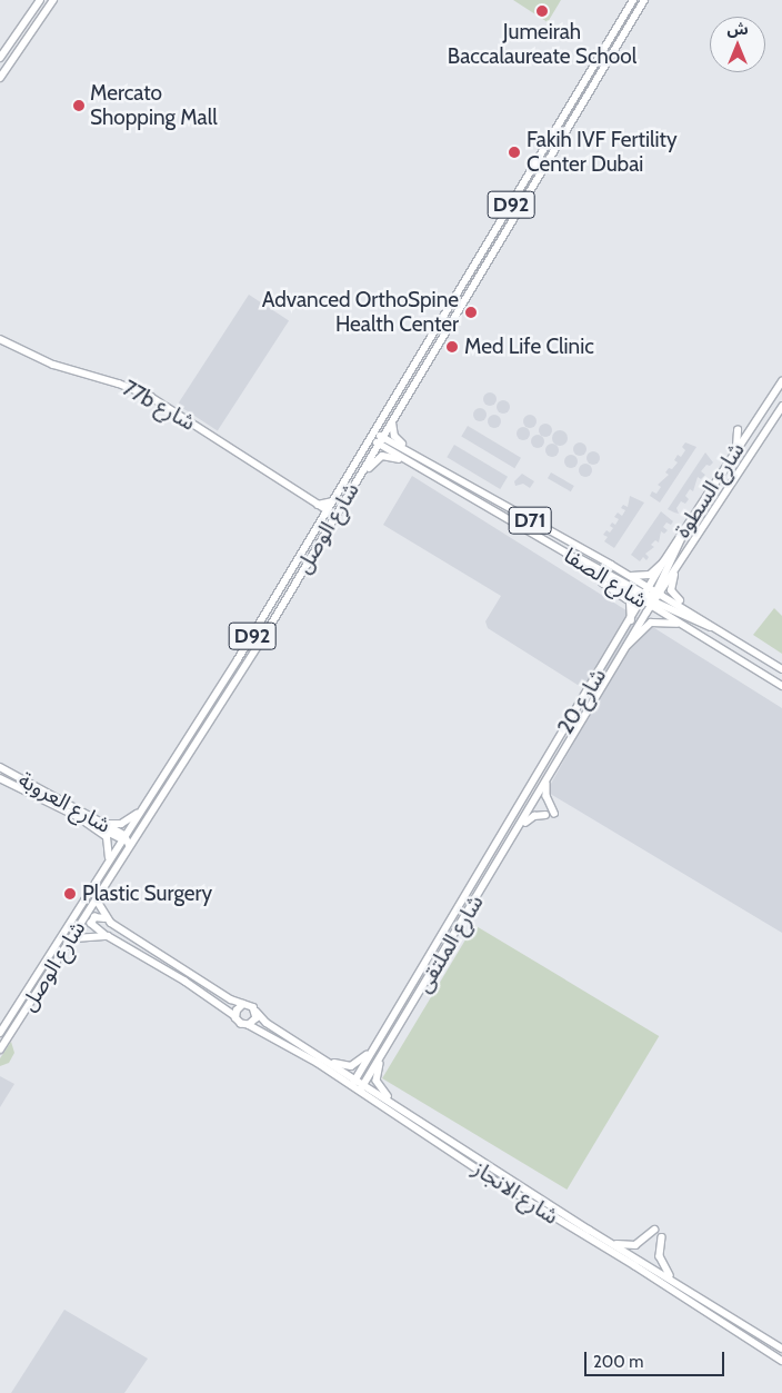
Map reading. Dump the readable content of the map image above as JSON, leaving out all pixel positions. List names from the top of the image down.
{
  "streets": {
    "main road": [
      "D92",
      "D71",
      "شارع الوصل",
      "شارع الصفا"
    ],
    "street": [
      "77b شارع",
      "شارع السطوة",
      "شارع 20",
      "شارع العروبة",
      "شارع الملتقى",
      "شارع الانجاز"
    ]
  },
  "crossings": [
    ["77b شارع", "شارع الوصل"],
    ["شارع السطوة", "شارع الصفا"],
    ["شارع السطوة", "شارع 20"],
    ["شارع الوصل", "شارع الصفا"],
    ["شارع الوصل", "شارع العروبة"],
    ["شارع الصفا", "شارع 20"],
    ["شارع 20", "شارع الملتقى"],
    ["شارع الملتقى", "شارع الانجاز"]
  ],
  "places": [
    "Jumeirah Baccalaureate School",
    "Mercato Shopping Mall",
    "Fakih IVF Fertility Center Dubai",
    "Advanced OrthoSpine Health Center",
    "Med Life Clinic",
    "Plastic Surgery"
  ],
  "scale_bar": "200 m",
  "north": "top"
}
